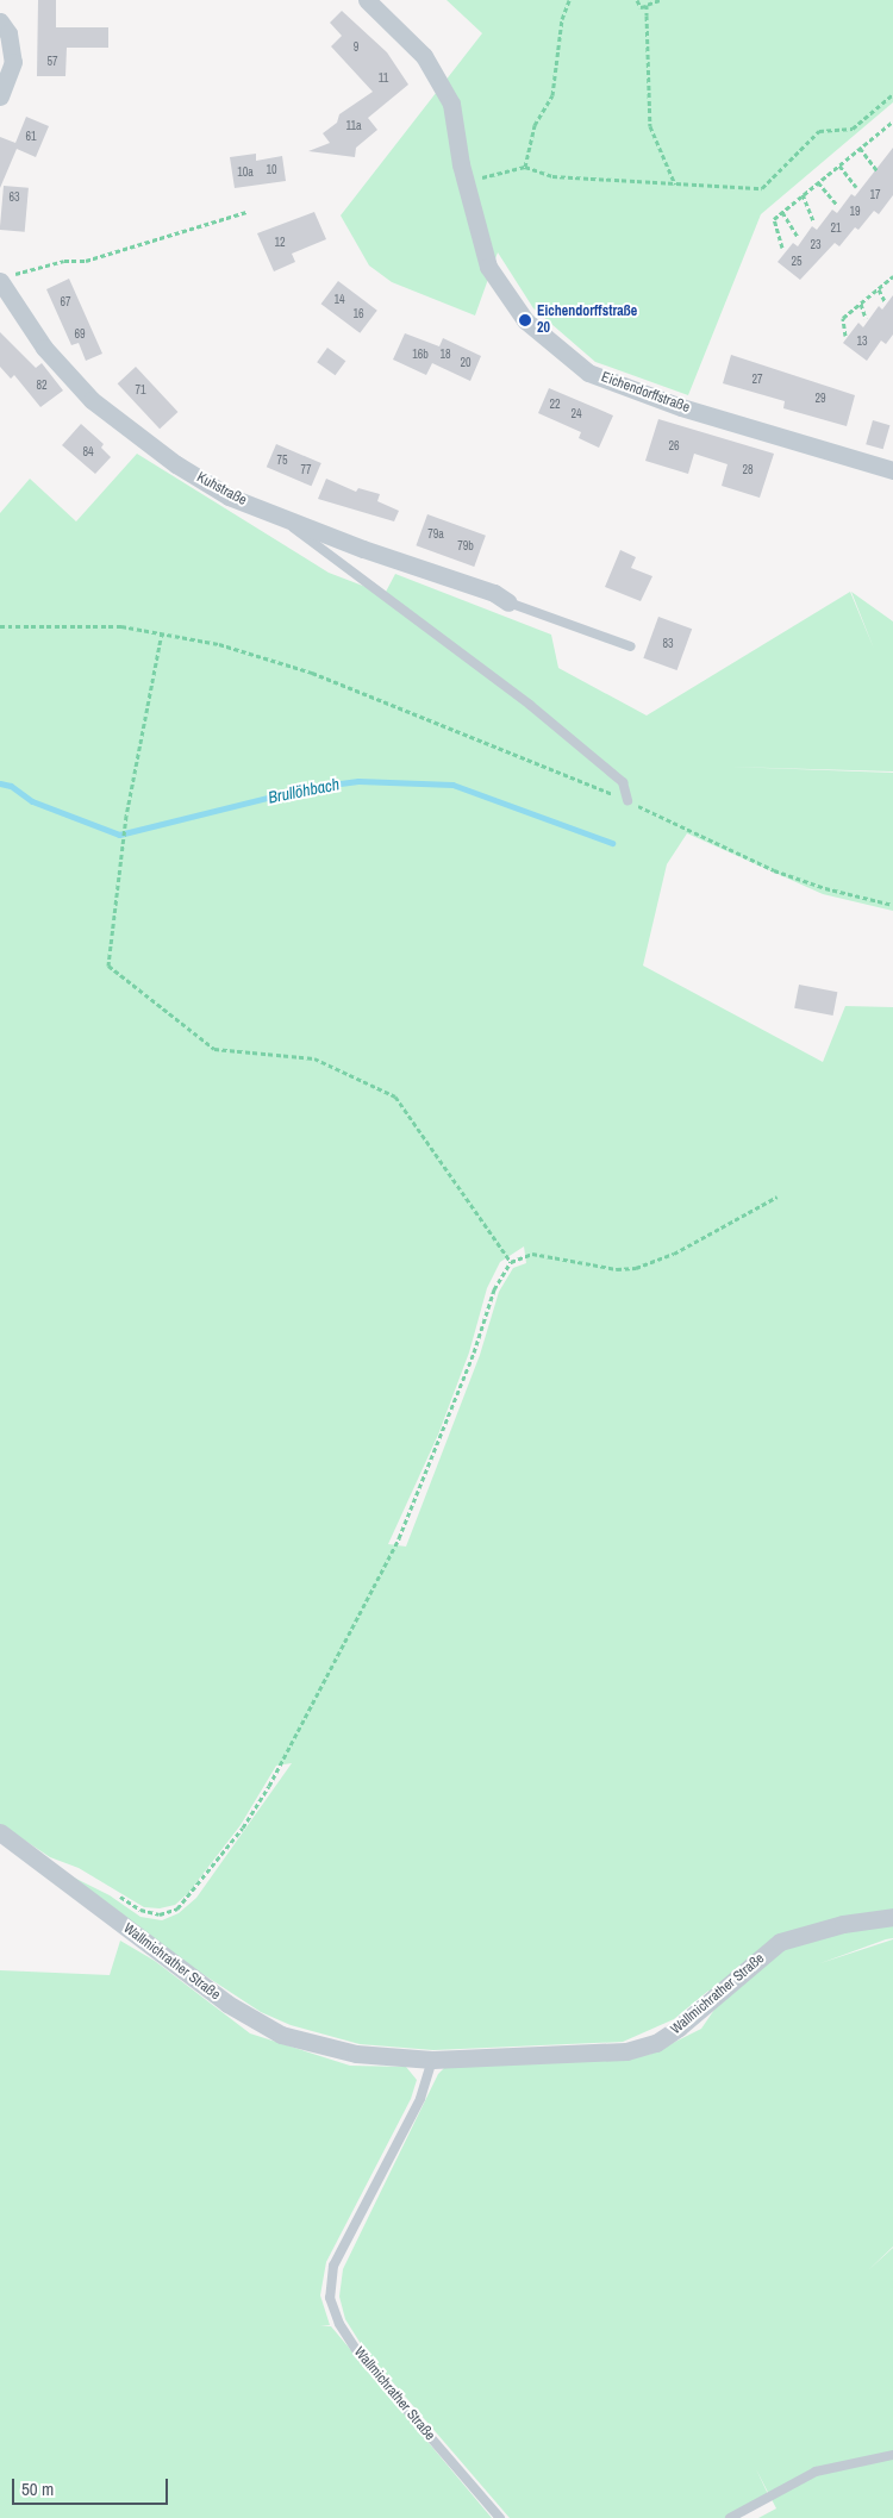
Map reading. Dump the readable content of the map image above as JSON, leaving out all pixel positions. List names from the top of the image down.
{
  "streets": {
    "street": ["Eichendorffstraße", "Kuhstraße", "Wallmichrather Straße"]
  },
  "water": ["Brullöhbach"],
  "places": ["Eichendorffstraße 20"],
  "house_numbers": [
    "9",
    "57",
    "11",
    "11a",
    "61",
    "10",
    "10a",
    "17",
    "63",
    "19",
    "21",
    "12",
    "23",
    "25",
    "14",
    "67",
    "16",
    "69",
    "13",
    "16b",
    "18",
    "20",
    "27",
    "82",
    "71",
    "29",
    "22",
    "24",
    "26",
    "84",
    "75",
    "77",
    "28",
    "79a",
    "79b",
    "83"
  ],
  "scale_bar": "50 m"
}
